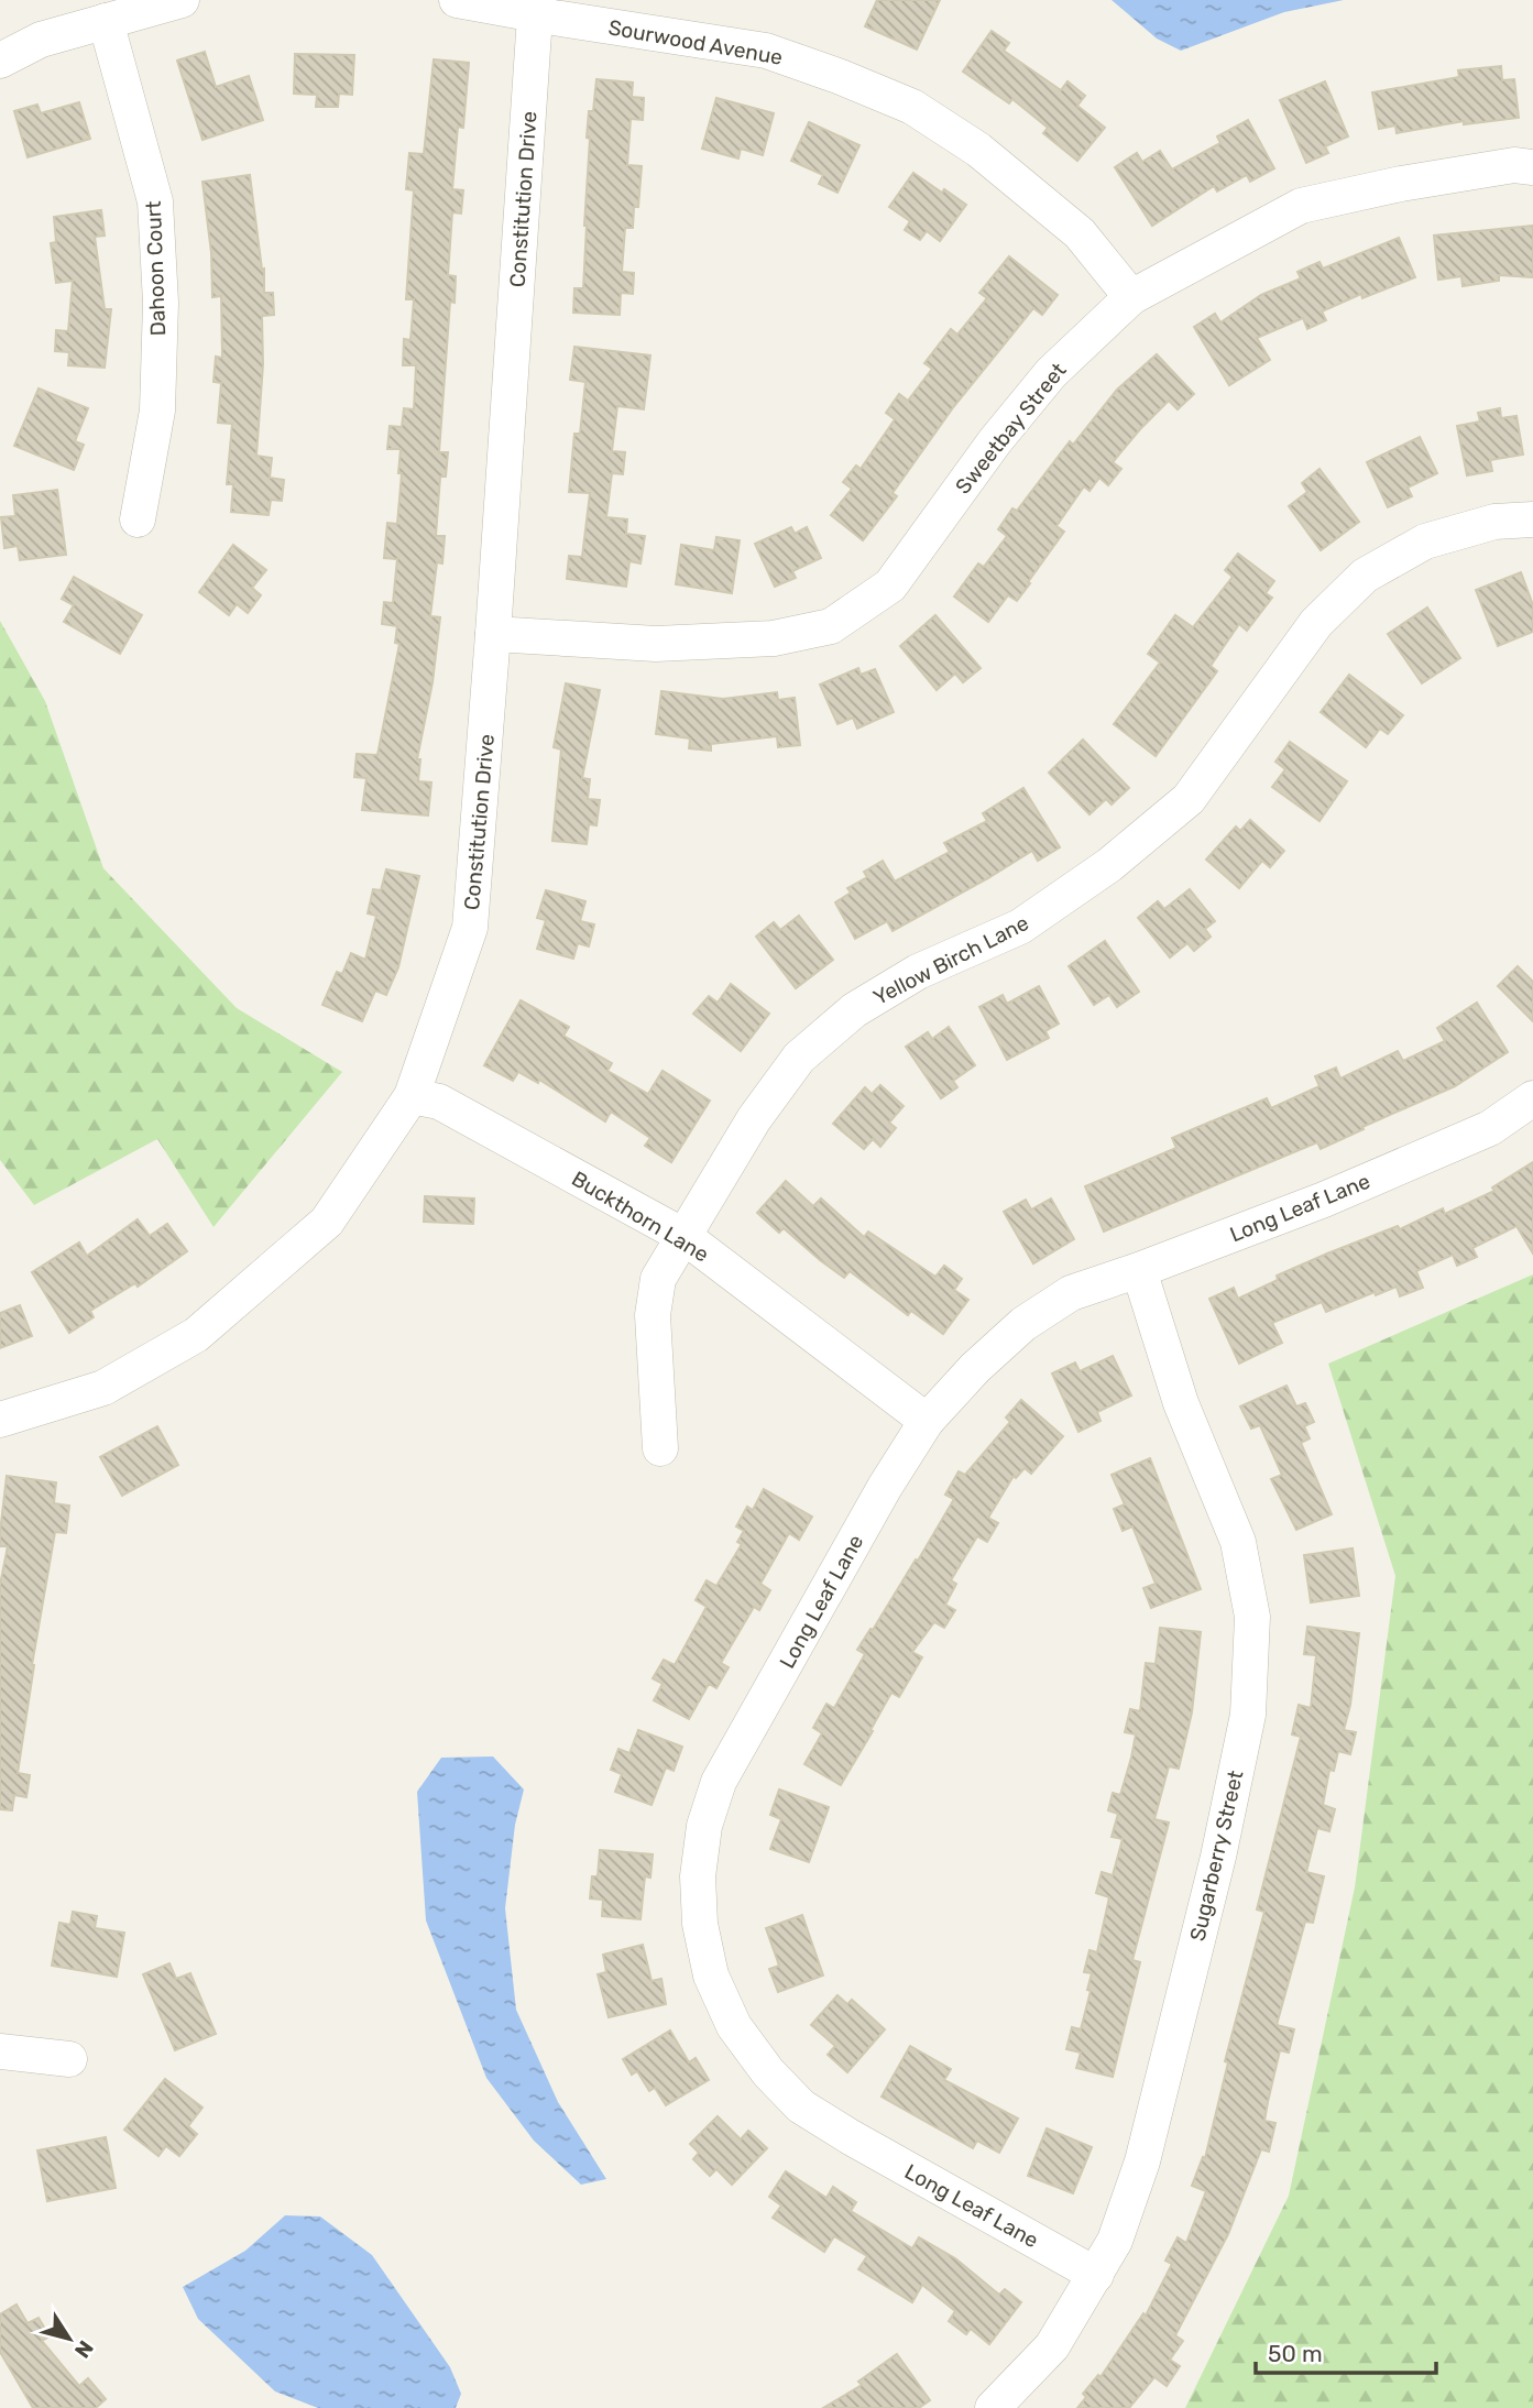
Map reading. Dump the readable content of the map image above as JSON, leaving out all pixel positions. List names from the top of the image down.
{
  "streets": {
    "street": [
      "Sourwood Avenue",
      "Constitution Drive",
      "Dahoon Court",
      "Sweetbay Street",
      "Yellow Birch Lane",
      "Long Leaf Lane",
      "Buckthorn Lane",
      "Sugarberry Street"
    ]
  },
  "crossings": [
    ["Sourwood Avenue", "Constitution Drive"],
    ["Sourwood Avenue", "Sweetbay Street"],
    ["Constitution Drive", "Sweetbay Street"],
    ["Constitution Drive", "Buckthorn Lane"],
    ["Yellow Birch Lane", "Buckthorn Lane"],
    ["Long Leaf Lane", "Buckthorn Lane"],
    ["Long Leaf Lane", "Sugarberry Street"]
  ],
  "scale_bar": "50 m",
  "north": "bottom right"
}
